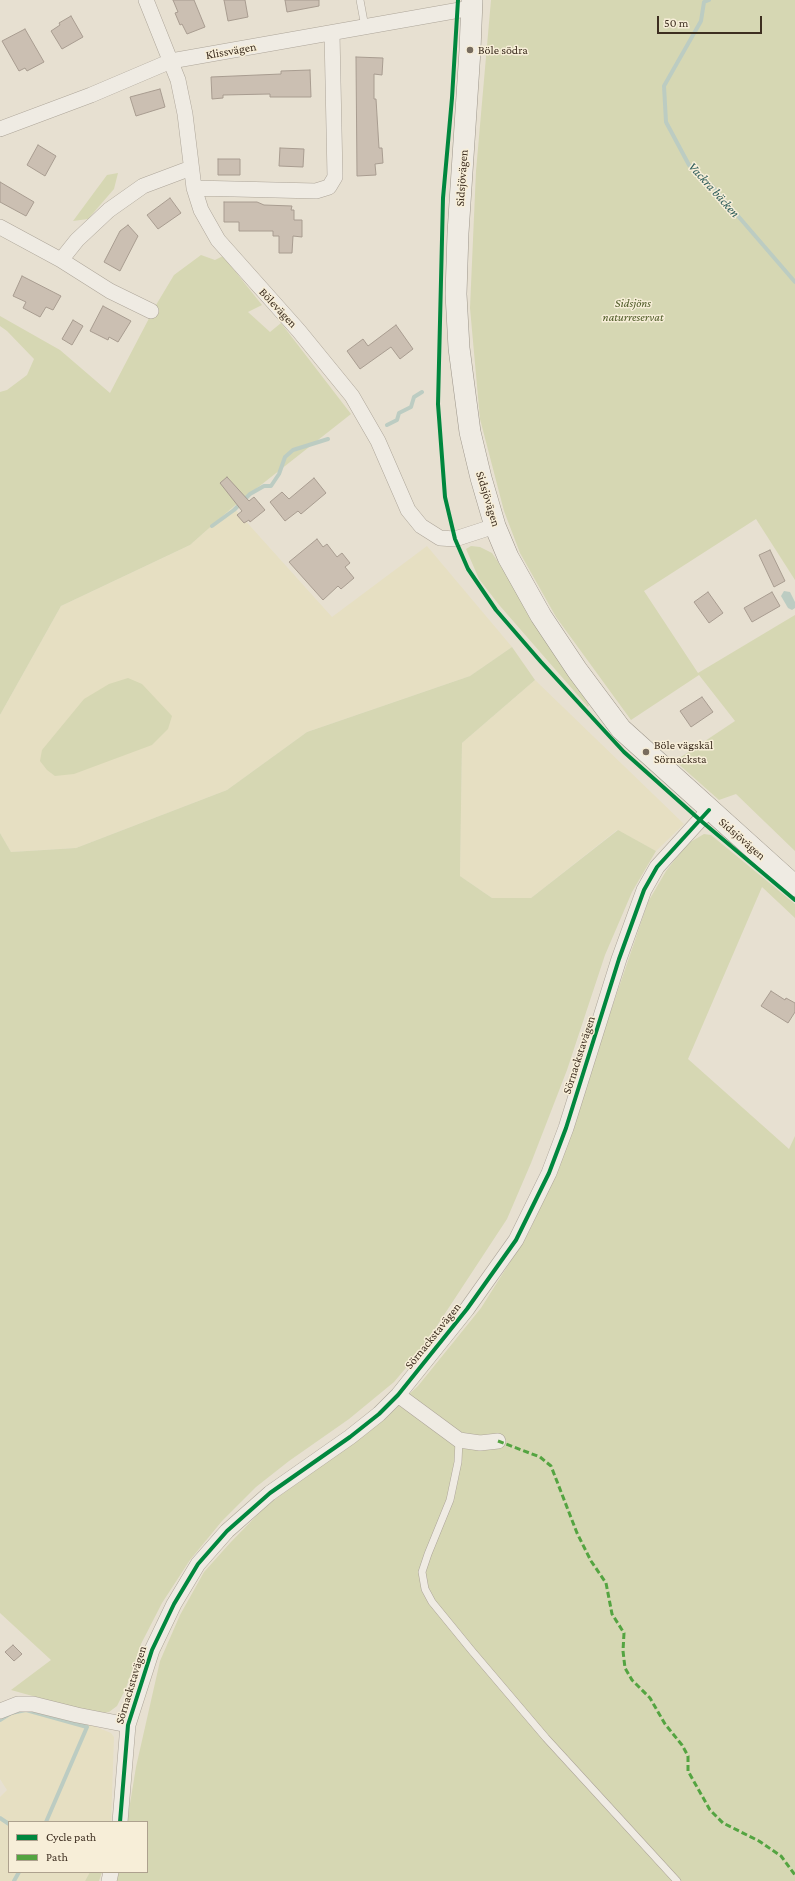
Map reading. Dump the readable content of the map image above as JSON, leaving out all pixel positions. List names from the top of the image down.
{
  "streets": {
    "main road": ["Sidsjövägen"],
    "street": ["Klissvägen", "Bölevägen", "Sörnackstavägen"]
  },
  "crossings": [
    ["Klissvägen", "Sidsjövägen"],
    ["Klissvägen", "Bölevägen"],
    ["Sidsjövägen", "Bölevägen"],
    ["Sidsjövägen", "Sörnackstavägen"]
  ],
  "water": ["Vackra bäcken"],
  "parks": ["Sidsjöns naturreservat"],
  "places": ["Böle södra", "Böle vägskäl Sörnacksta"],
  "legend": ["Cycle path", "Path"],
  "scale_bar": "50 m"
}
